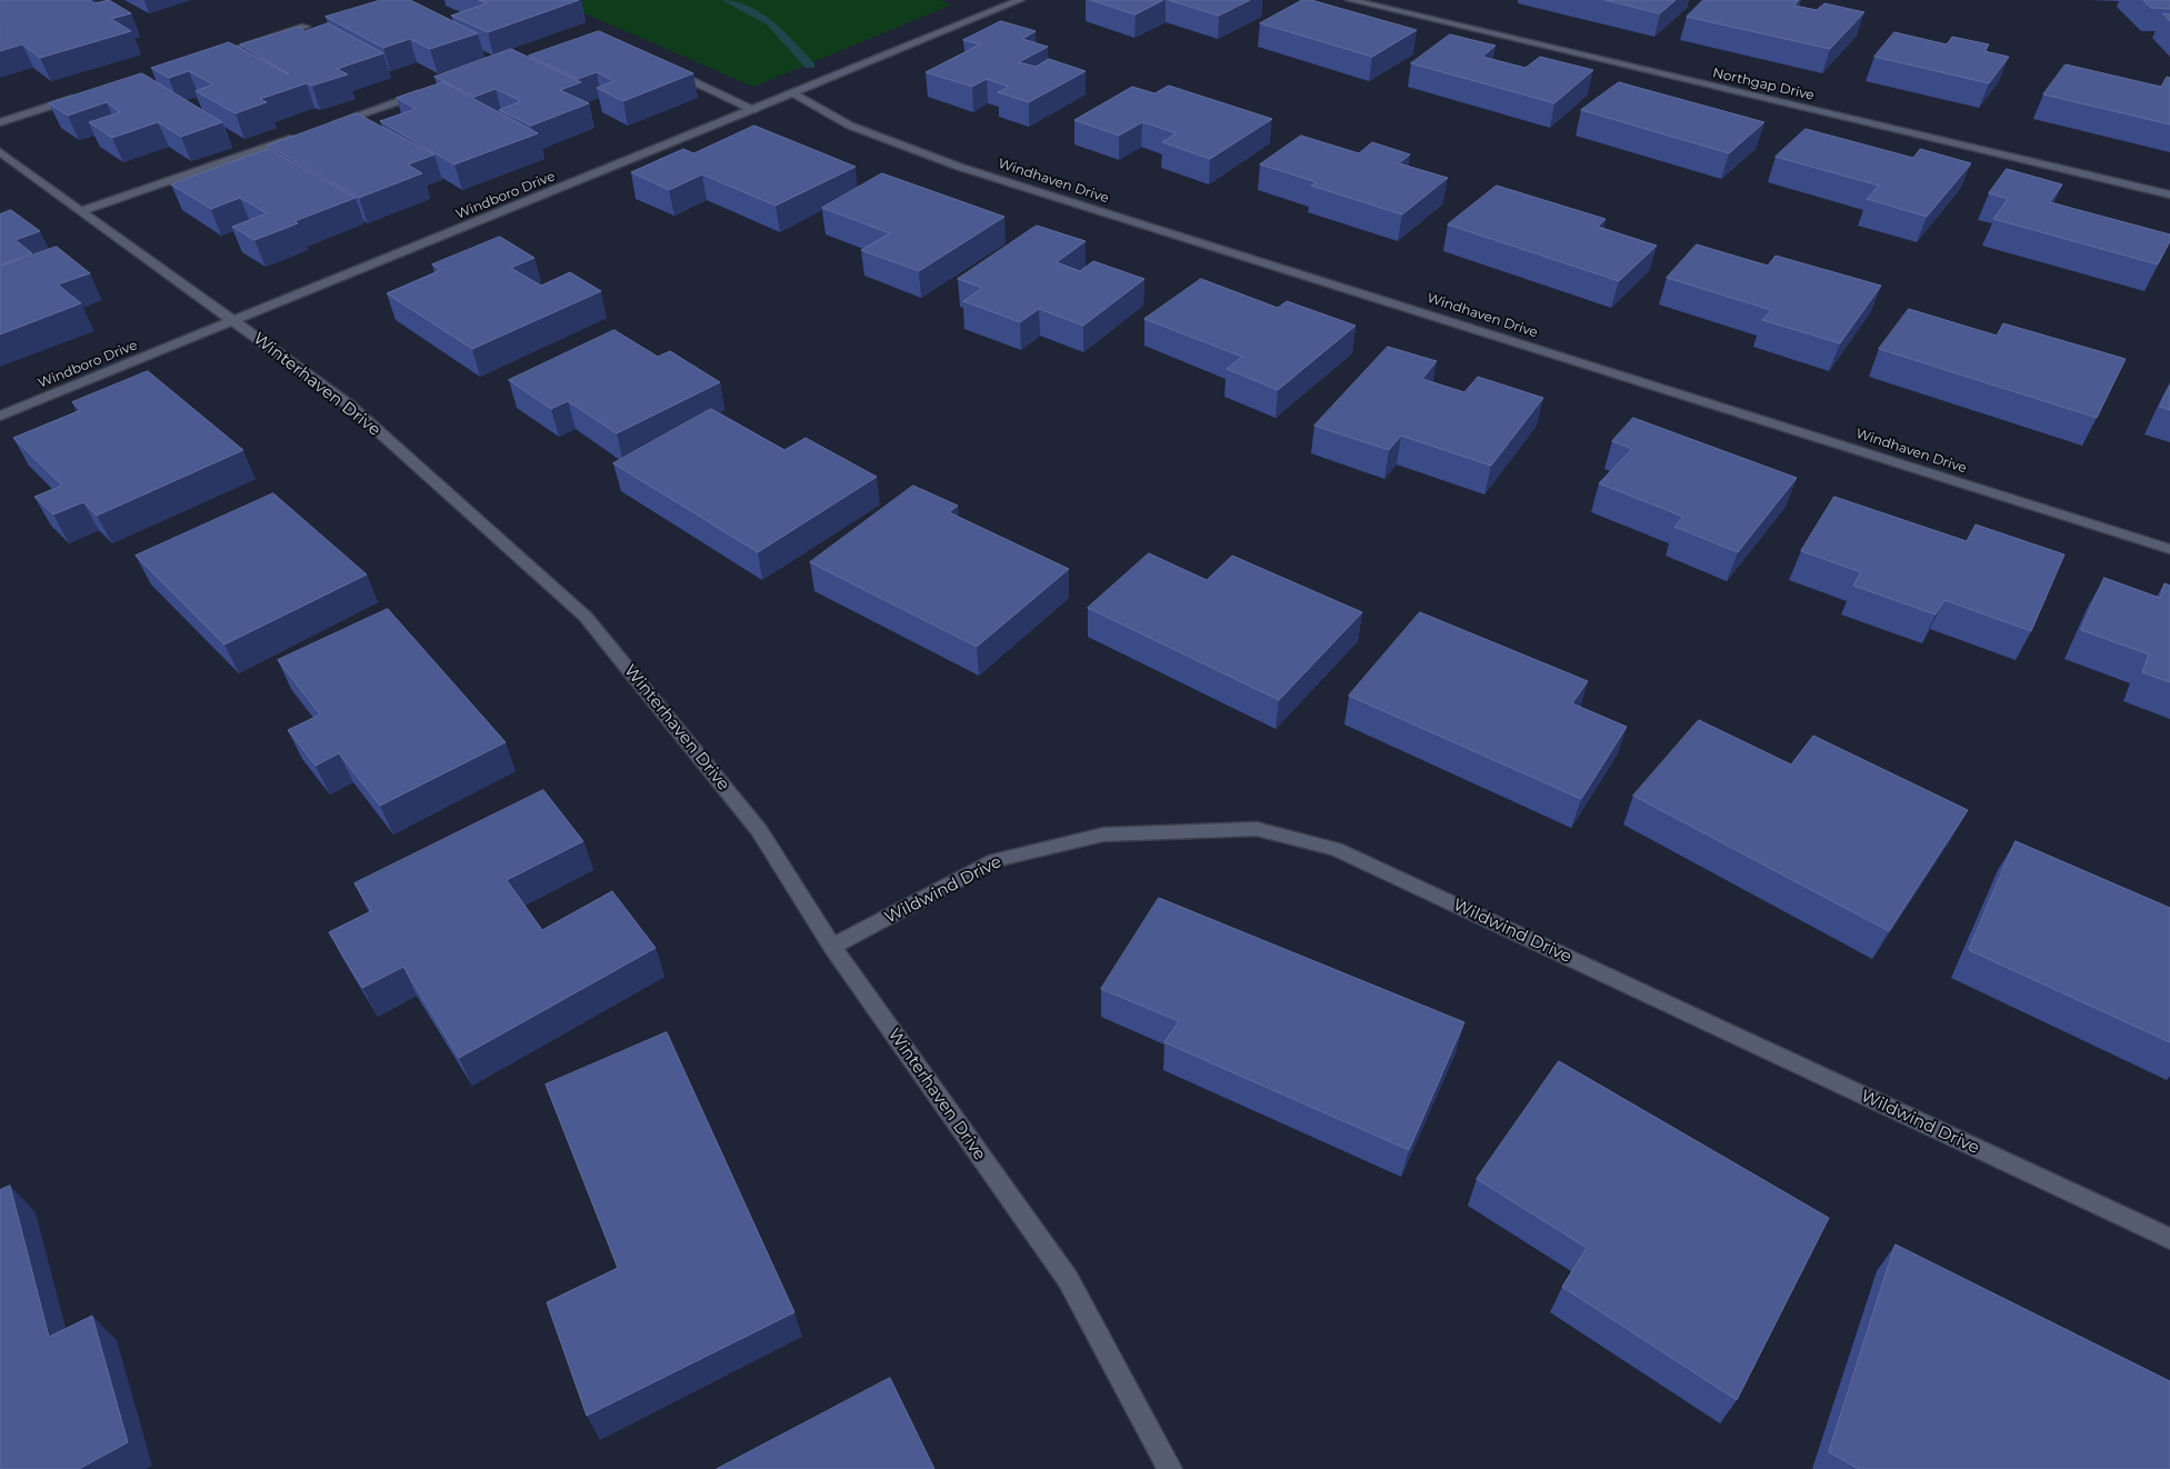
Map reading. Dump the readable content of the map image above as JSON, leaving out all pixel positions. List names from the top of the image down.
{
  "streets": {
    "street": [
      "Northgap Drive",
      "Windhaven Drive",
      "Windboro Drive",
      "Winterhaven Drive",
      "Wildwind Drive"
    ]
  },
  "crossings": [
    ["Windhaven Drive", "Windboro Drive"],
    ["Windboro Drive", "Winterhaven Drive"],
    ["Winterhaven Drive", "Wildwind Drive"]
  ]
}
